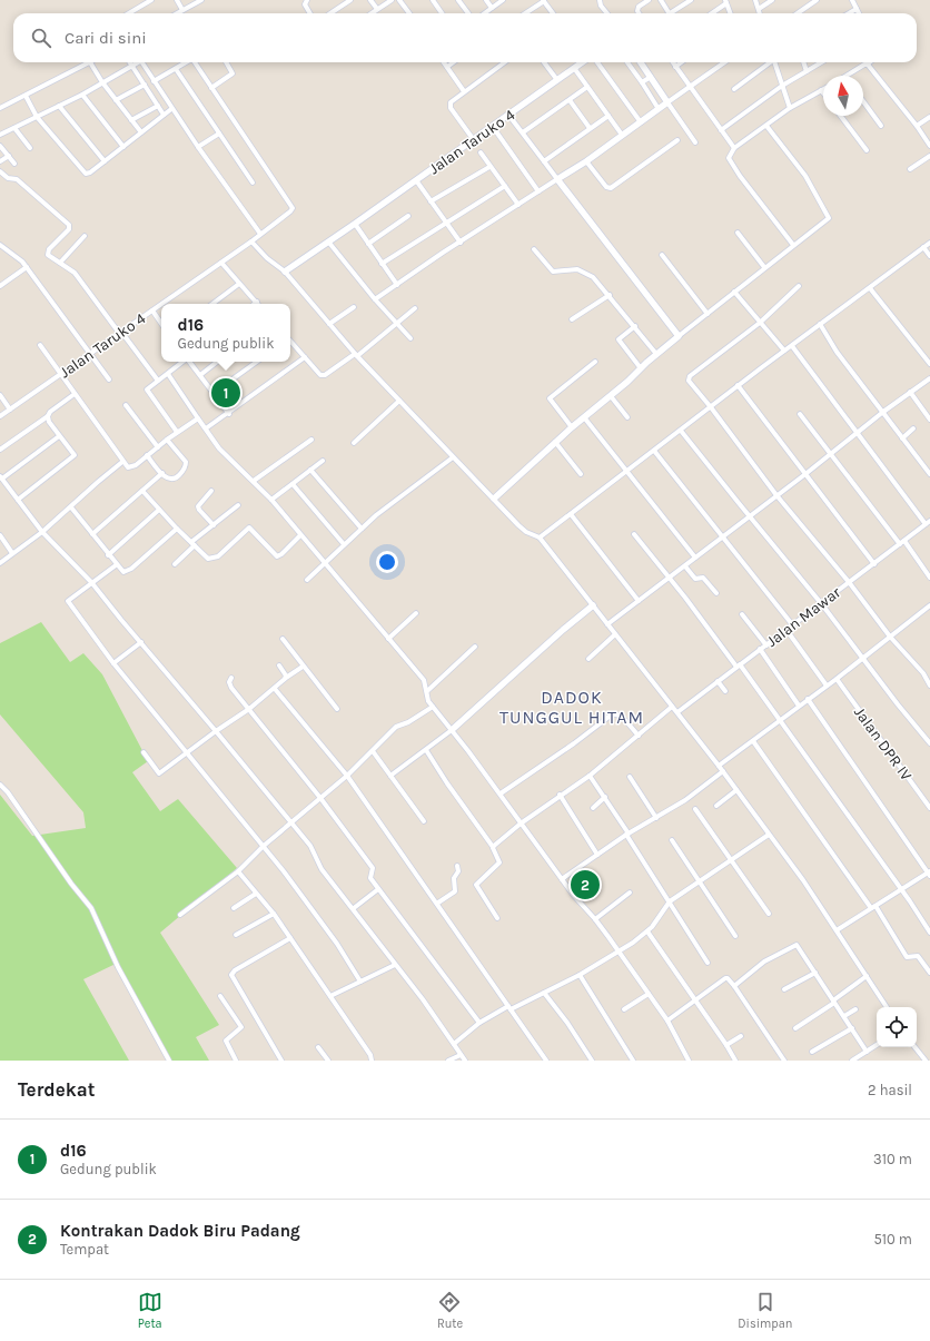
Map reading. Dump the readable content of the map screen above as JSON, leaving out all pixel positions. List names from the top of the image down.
{
  "streets": {
    "street": ["Jalan Taruko 4", "Jalan Mawar", "Jalan DPR IV"]
  },
  "districts": ["DADOK TUNGGUL HITAM"],
  "north": "top",
  "page": {
    "search": "Cari di sini",
    "popup": ["d16", "Gedung publik"],
    "pins": ["1", "2"],
    "heading": ["Terdekat", "2 hasil"],
    "list": [
      {
        "mark": "1",
        "name": "d16",
        "note": "Gedung publik",
        "value": "310 m"
      },
      {
        "mark": "2",
        "name": "Kontrakan Dadok Biru Padang",
        "note": "Tempat",
        "value": "510 m"
      }
    ],
    "nav": ["Peta", "Rute", "Disimpan"]
  }
}
